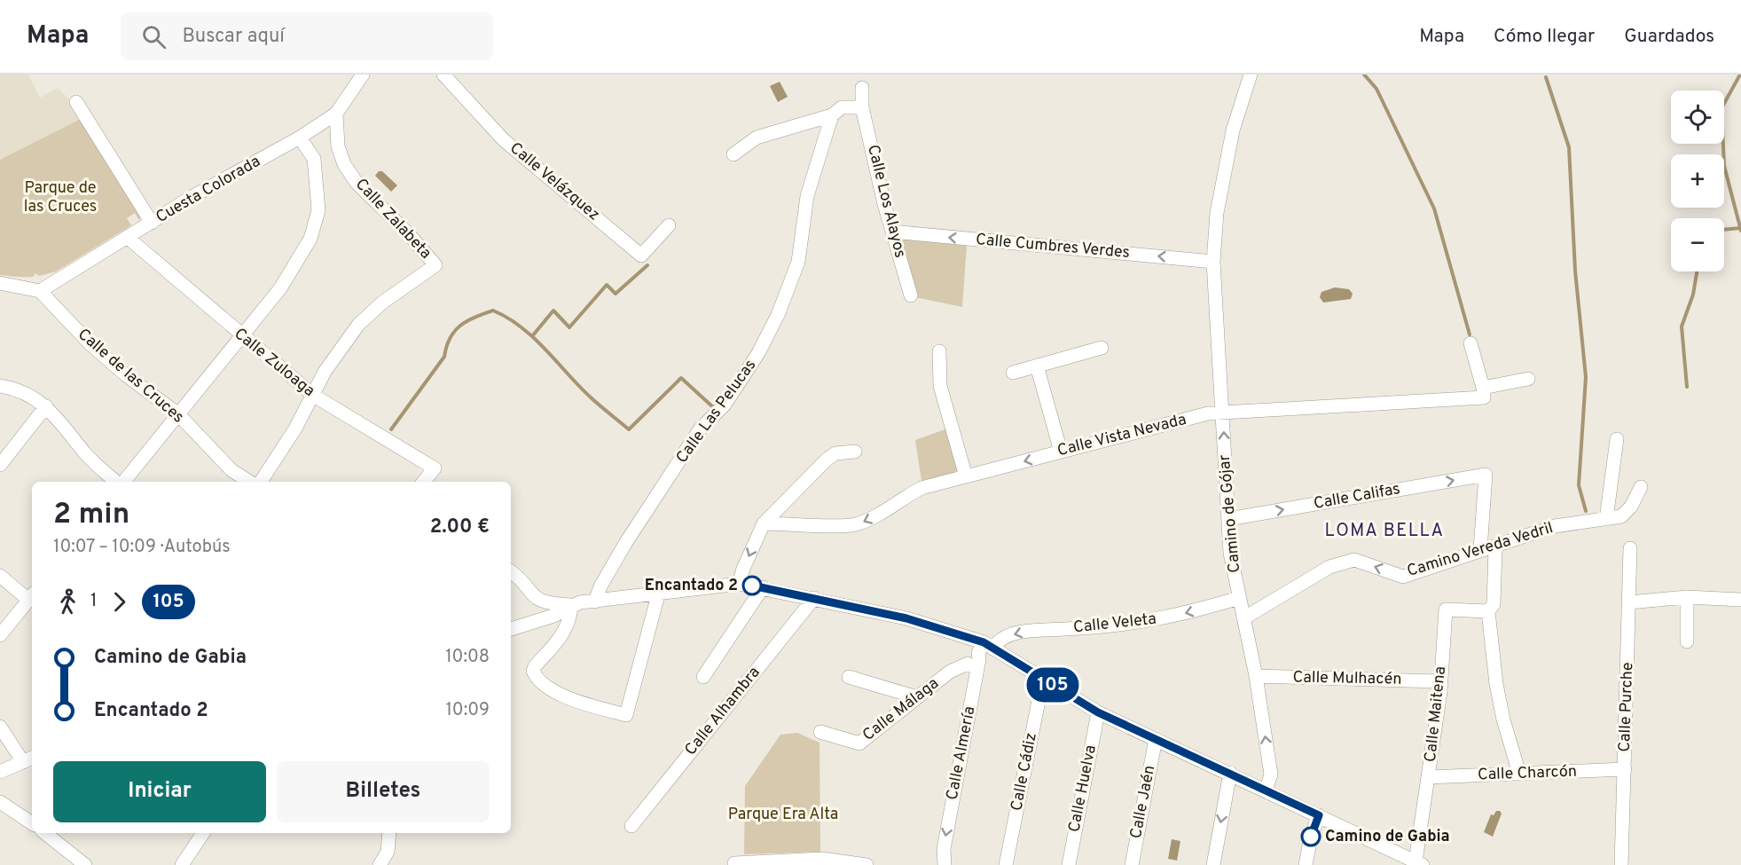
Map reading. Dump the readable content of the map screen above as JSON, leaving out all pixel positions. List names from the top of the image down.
{
  "streets": {
    "street": [
      "Calle Velázquez",
      "Cuesta Colorada",
      "Calle Los Alayos",
      "Calle Zalabeta",
      "Calle Cumbres Verdes",
      "Calle Zuloaga",
      "Calle de las Cruces",
      "Calle Las Pelucas",
      "Calle Vista Nevada",
      "Calle Califas",
      "Camino de Gójar",
      "Camino Vereda Vedril",
      "Calle Veleta",
      "Calle Mulhacén",
      "Calle Purche",
      "Calle Málaga",
      "Calle Alhambra",
      "Calle Maitena",
      "Calle Almería",
      "Calle Cádiz",
      "Calle Charcón",
      "Calle Huelva",
      "Calle Jaén"
    ]
  },
  "crossings": [
    ["Cuesta Colorada", "Calle Zalabeta"],
    ["Cuesta Colorada", "Calle Zuloaga"],
    ["Cuesta Colorada", "Calle de las Cruces"],
    ["Calle Los Alayos", "Calle Cumbres Verdes"],
    ["Calle Zalabeta", "Calle Zuloaga"],
    ["Calle Cumbres Verdes", "Camino de Gójar"],
    ["Calle Vista Nevada", "Camino de Gójar"],
    ["Calle Califas", "Camino de Gójar"],
    ["Calle Califas", "Camino Vereda Vedril"],
    ["Camino de Gójar", "Camino Vereda Vedril"],
    ["Camino de Gójar", "Calle Veleta"],
    ["Camino de Gójar", "Calle Mulhacén"],
    ["Calle Veleta", "Calle Málaga"],
    ["Calle Veleta", "Calle Almería"],
    ["Calle Mulhacén", "Calle Maitena"],
    ["Calle Purche", "Calle Charcón"],
    ["Calle Málaga", "Calle Almería"],
    ["Calle Maitena", "Calle Charcón"]
  ],
  "one_way": [
    "Calle Cumbres Verdes",
    "Calle Vista Nevada",
    "Camino Vereda Vedril",
    "Calle Veleta",
    "Calle Almería"
  ],
  "districts": ["LOMA BELLA"],
  "parks": ["Parque de las Cruces", "Parque Era Alta"],
  "places": ["Encantado 2", "Camino de Gabia"],
  "lines": ["bus line 105"],
  "page": {
    "header": "Mapa",
    "search": "Buscar aquí",
    "nav": ["Mapa", "Cómo llegar", "Guardados"],
    "on_map": "105",
    "map_buttons": ["+", "−"],
    "heading": ["2 min", "10:07 – 10:09 · Autobús", "2.00 €"],
    "legs": ["1", "105"],
    "list": [
      {
        "name": "Camino de Gabia",
        "value": "10:08"
      },
      {
        "name": "Encantado 2",
        "value": "10:09"
      }
    ],
    "buttons": ["Iniciar", "Billetes"]
  }
}
